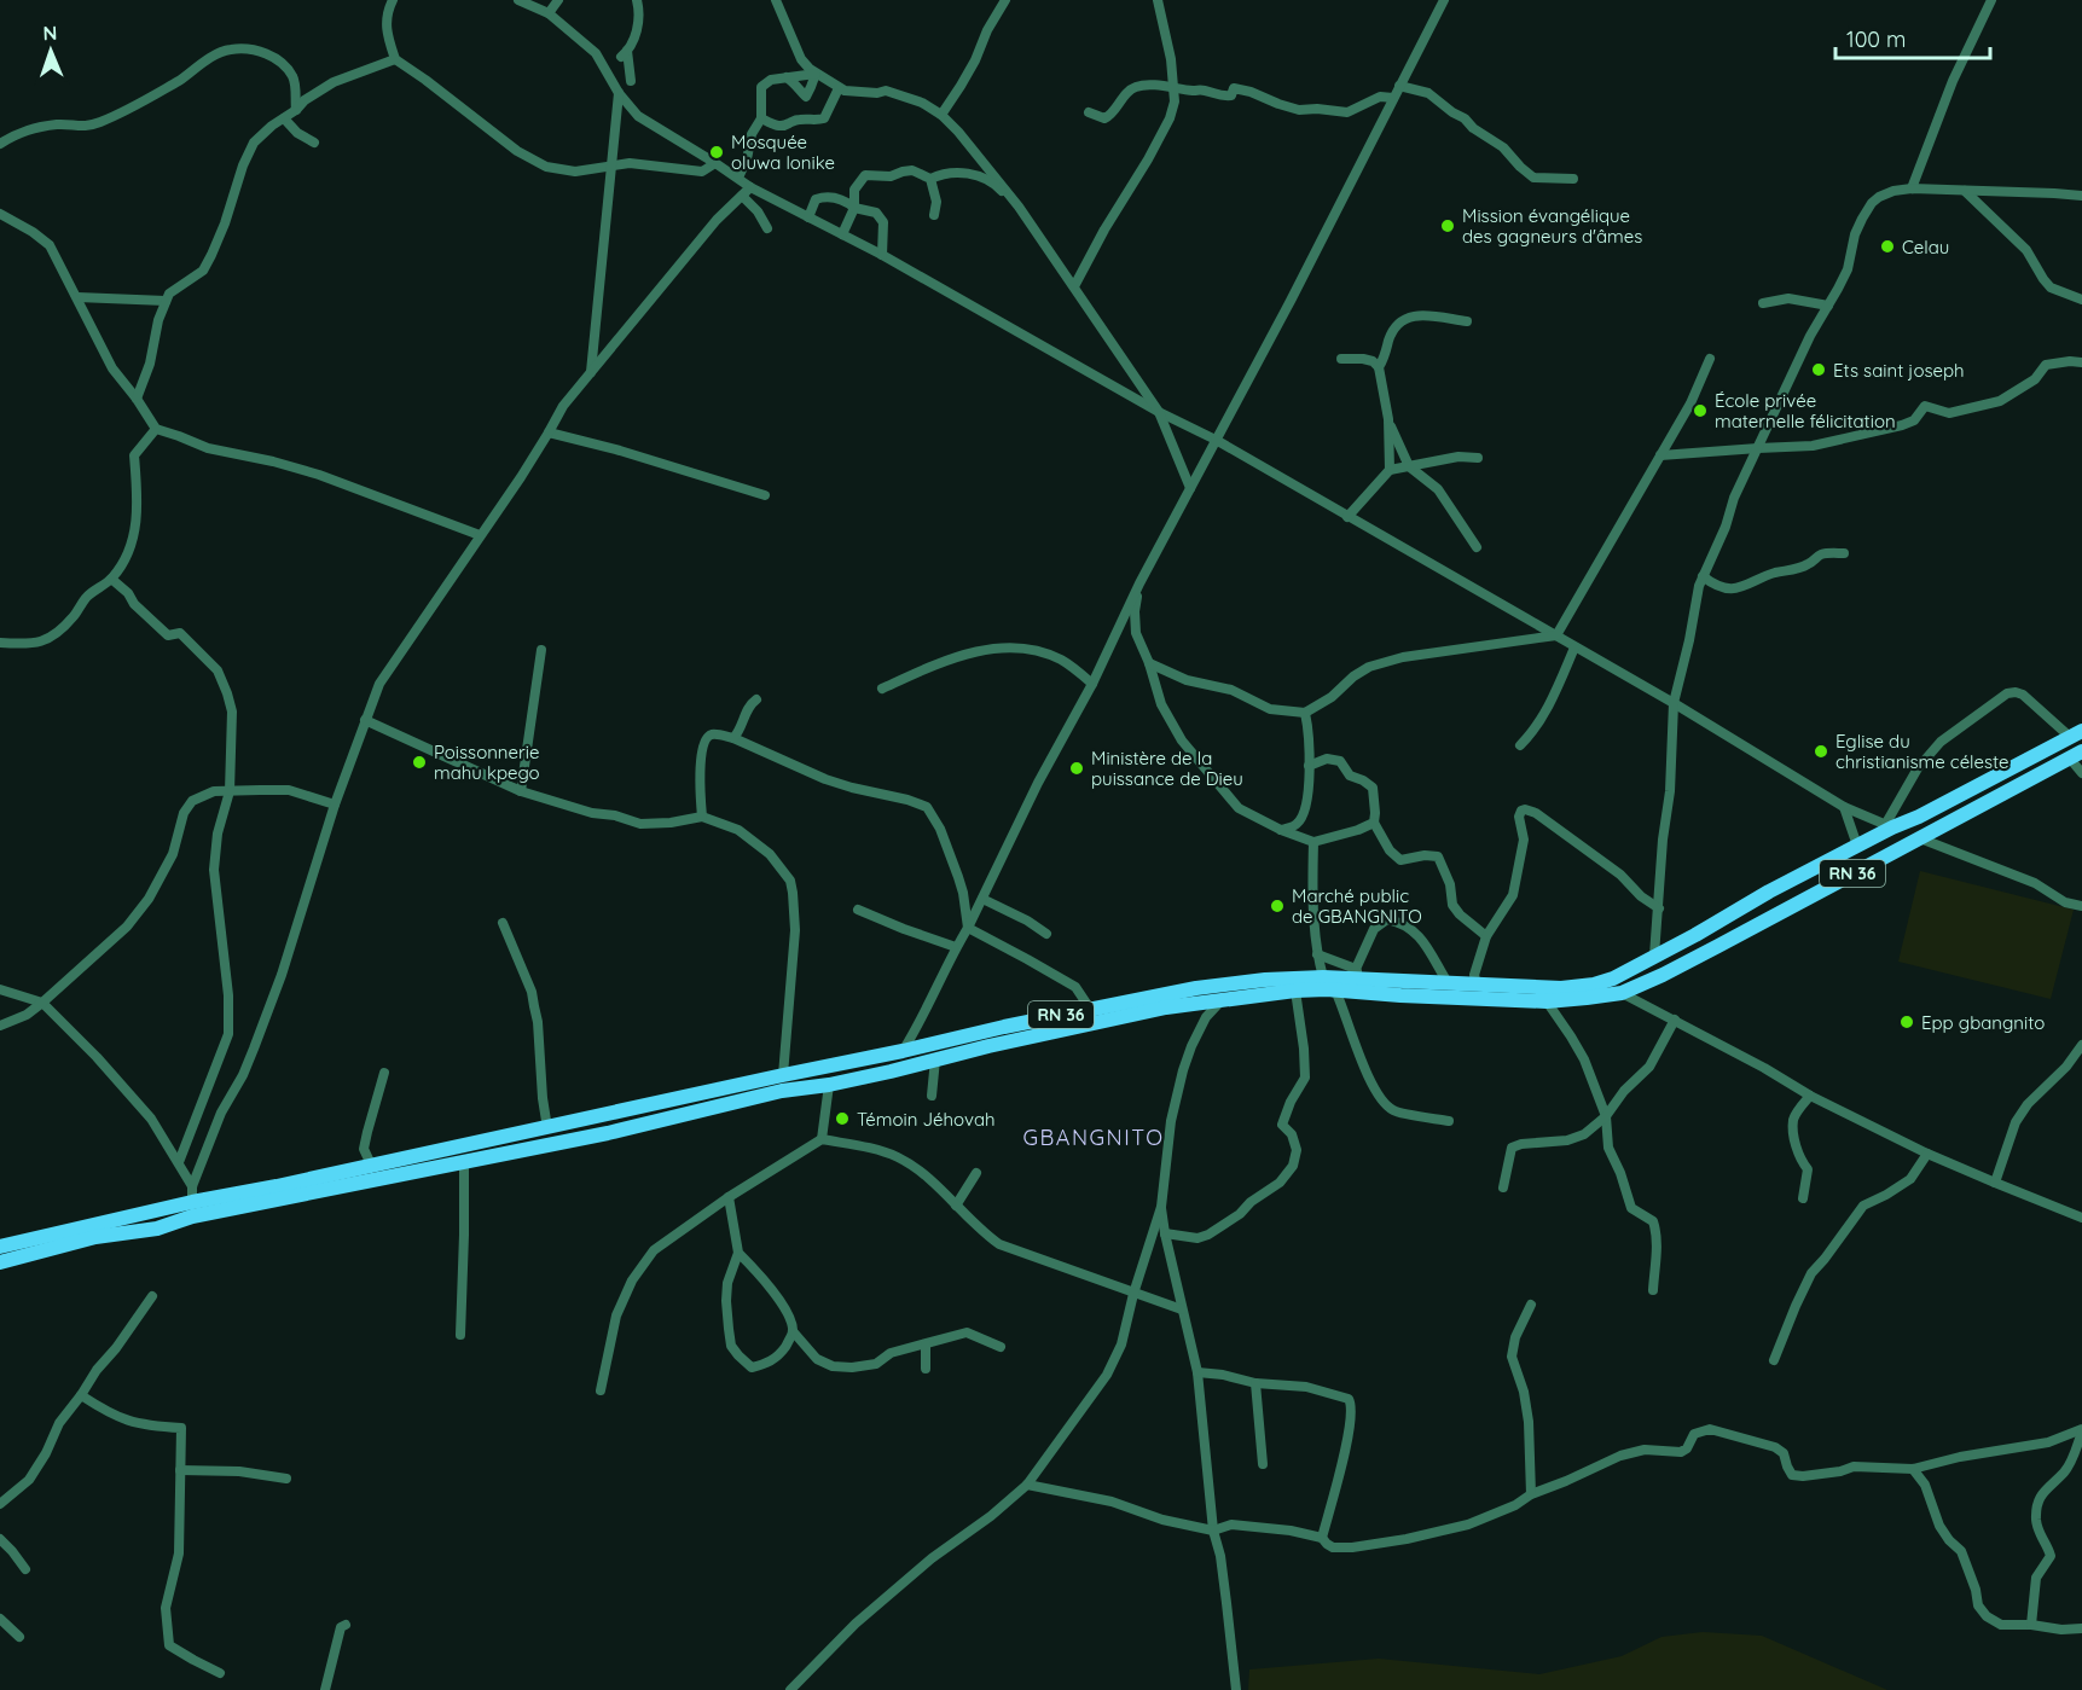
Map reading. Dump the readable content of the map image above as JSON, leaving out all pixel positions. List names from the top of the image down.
{
  "streets": {
    "main road": ["RN 36"]
  },
  "districts": ["GBANGNITO"],
  "places": [
    "Mosquée oluwa lonike",
    "Mission évangélique des gagneurs d'âmes",
    "Celau",
    "Ets saint joseph",
    "École privée maternelle félicitation",
    "Eglise du christianisme céleste",
    "Poissonnerie mahu kpego",
    "Ministère de la puissance de Dieu",
    "Marché public de GBANGNITO",
    "Epp gbangnito",
    "Témoin Jéhovah"
  ],
  "scale_bar": "100 m",
  "north": "top"
}
